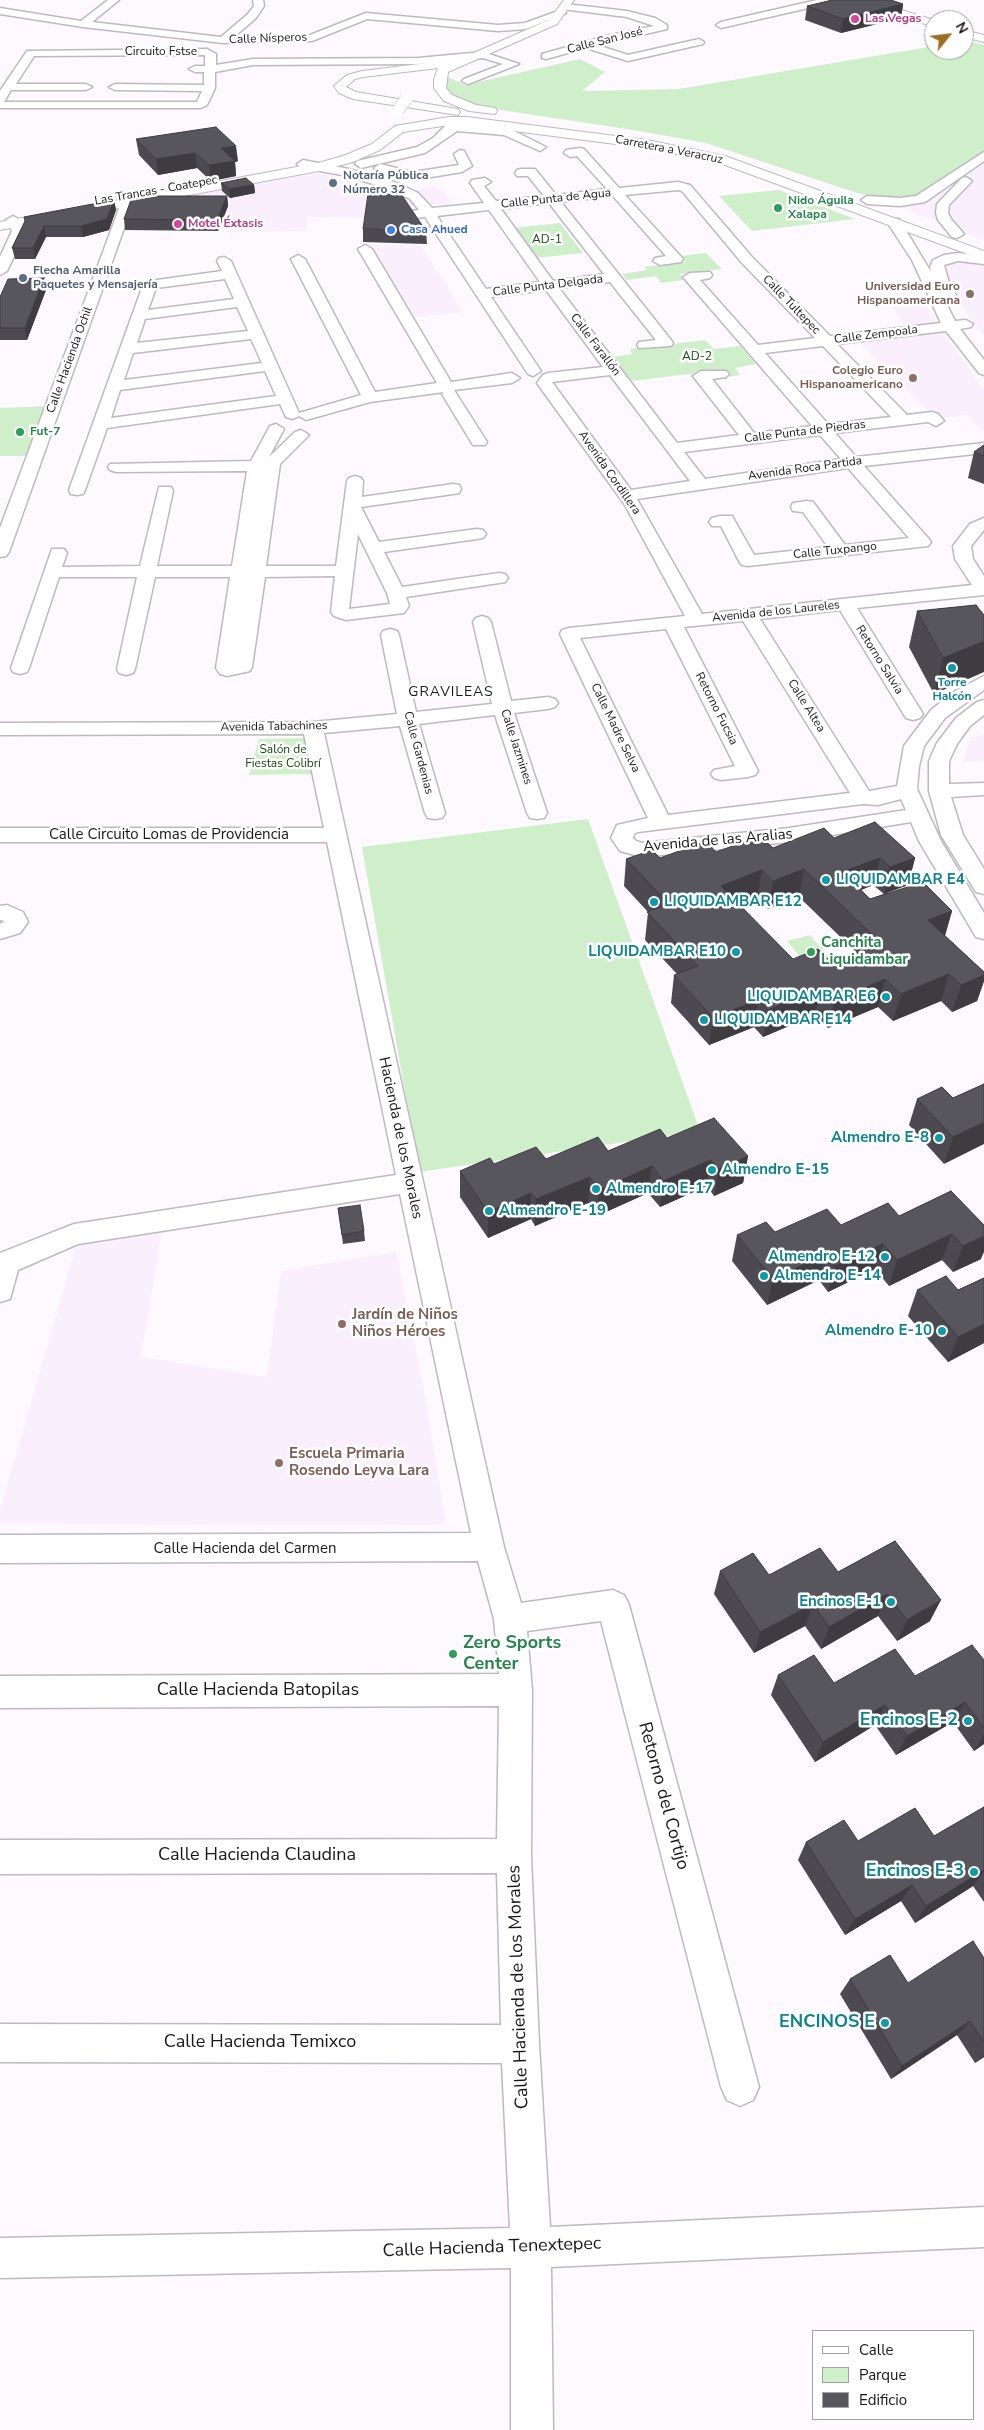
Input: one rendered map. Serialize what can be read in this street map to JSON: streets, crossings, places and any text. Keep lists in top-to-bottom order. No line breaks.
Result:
{"streets":{"main road":["Carretera a Veracruz","Las Trancas - Coatepec"],"street":["Calle Nísperos","Calle San José","Circuito Fstse","Calle Punta de Agua","Calle Punta Delgada","Calle Tultepec","Calle Zempoala","Calle Farallón","Calle Hacienda Ochil","Calle Punta de Piedras","Avenida Roca Partida","Avenida Cordillera","Calle Tuxpango","Avenida de los Laureles","Retorno Salvia","Calle Altea","Retorno Fucsia","Avenida Tabachines","Calle Madre Selva","Calle Jazmines","Calle Gardenias","Calle Circuito Lomas de Providencia","Avenida de las Aralias","Hacienda de los Morales","Calle Hacienda del Carmen","Calle Hacienda Batopilas","Retorno del Cortijo","Calle Hacienda Claudina","Calle Hacienda de los Morales","Calle Hacienda Temixco","Calle Hacienda Tenextepec"]},"crossings":[["Calle Nísperos","Calle San José"],["Carretera a Veracruz","Las Trancas - Coatepec"],["Las Trancas - Coatepec","Calle Hacienda Ochil"],["Calle Punta de Agua","Calle Tultepec"],["Calle Punta de Agua","Calle Farallón"],["Calle Punta Delgada","Calle Farallón"],["Calle Tultepec","Calle Zempoala"],["Calle Tultepec","Calle Punta de Piedras"],["Calle Farallón","Calle Punta de Piedras"],["Calle Farallón","Avenida Roca Partida"],["Avenida Roca Partida","Avenida Cordillera"],["Avenida Roca Partida","Calle Tuxpango"],["Avenida Cordillera","Avenida de los Laureles"],["Avenida de los Laureles","Retorno Salvia"],["Avenida de los Laureles","Calle Altea"],["Avenida de los Laureles","Retorno Fucsia"],["Avenida de los Laureles","Calle Madre Selva"],["Calle Altea","Avenida de las Aralias"],["Avenida Tabachines","Calle Jazmines"],["Avenida Tabachines","Calle Gardenias"],["Avenida Tabachines","Hacienda de los Morales"],["Calle Madre Selva","Avenida de las Aralias"],["Calle Circuito Lomas de Providencia","Hacienda de los Morales"],["Hacienda de los Morales","Calle Hacienda del Carmen"],["Hacienda de los Morales","Calle Hacienda de los Morales"],["Calle Hacienda del Carmen","Calle Hacienda de los Morales"],["Calle Hacienda Batopilas","Calle Hacienda de los Morales"],["Retorno del Cortijo","Calle Hacienda de los Morales"],["Calle Hacienda Claudina","Calle Hacienda de los Morales"],["Calle Hacienda de los Morales","Calle Hacienda Temixco"],["Calle Hacienda de los Morales","Calle Hacienda Tenextepec"]],"districts":["GRAVILEAS"],"parks":["AD-1","AD-2","Salón de Fiestas Colibrí"],"places":["Las Vegas","Notaría Pública Número 32","Nido Águila Xalapa","Motel Éxtasis","Casa Ahued","Flecha Amarilla Paquetes y Mensajería","Universidad Euro Hispanoamericana","Colegio Euro Hispanoamericano","Fut-7","Torre Halcón","LIQUIDAMBAR E4","LIQUIDAMBAR E12","LIQUIDAMBAR E10","Canchita Liquidambar","LIQUIDAMBAR E6","LIQUIDAMBAR E14","Almendro E-8","Almendro E-15","Almendro E-17","Almendro E-19","Almendro E-12","Almendro E-14","Jardín de Niños Niños Héroes","Almendro E-10","Escuela Primaria Rosendo Leyva Lara","Encinos E-1","Zero Sports Center","Encinos E-2","Encinos E-3","ENCINOS E"],"legend":["Calle","Parque","Edificio"],"north":"top right"}
